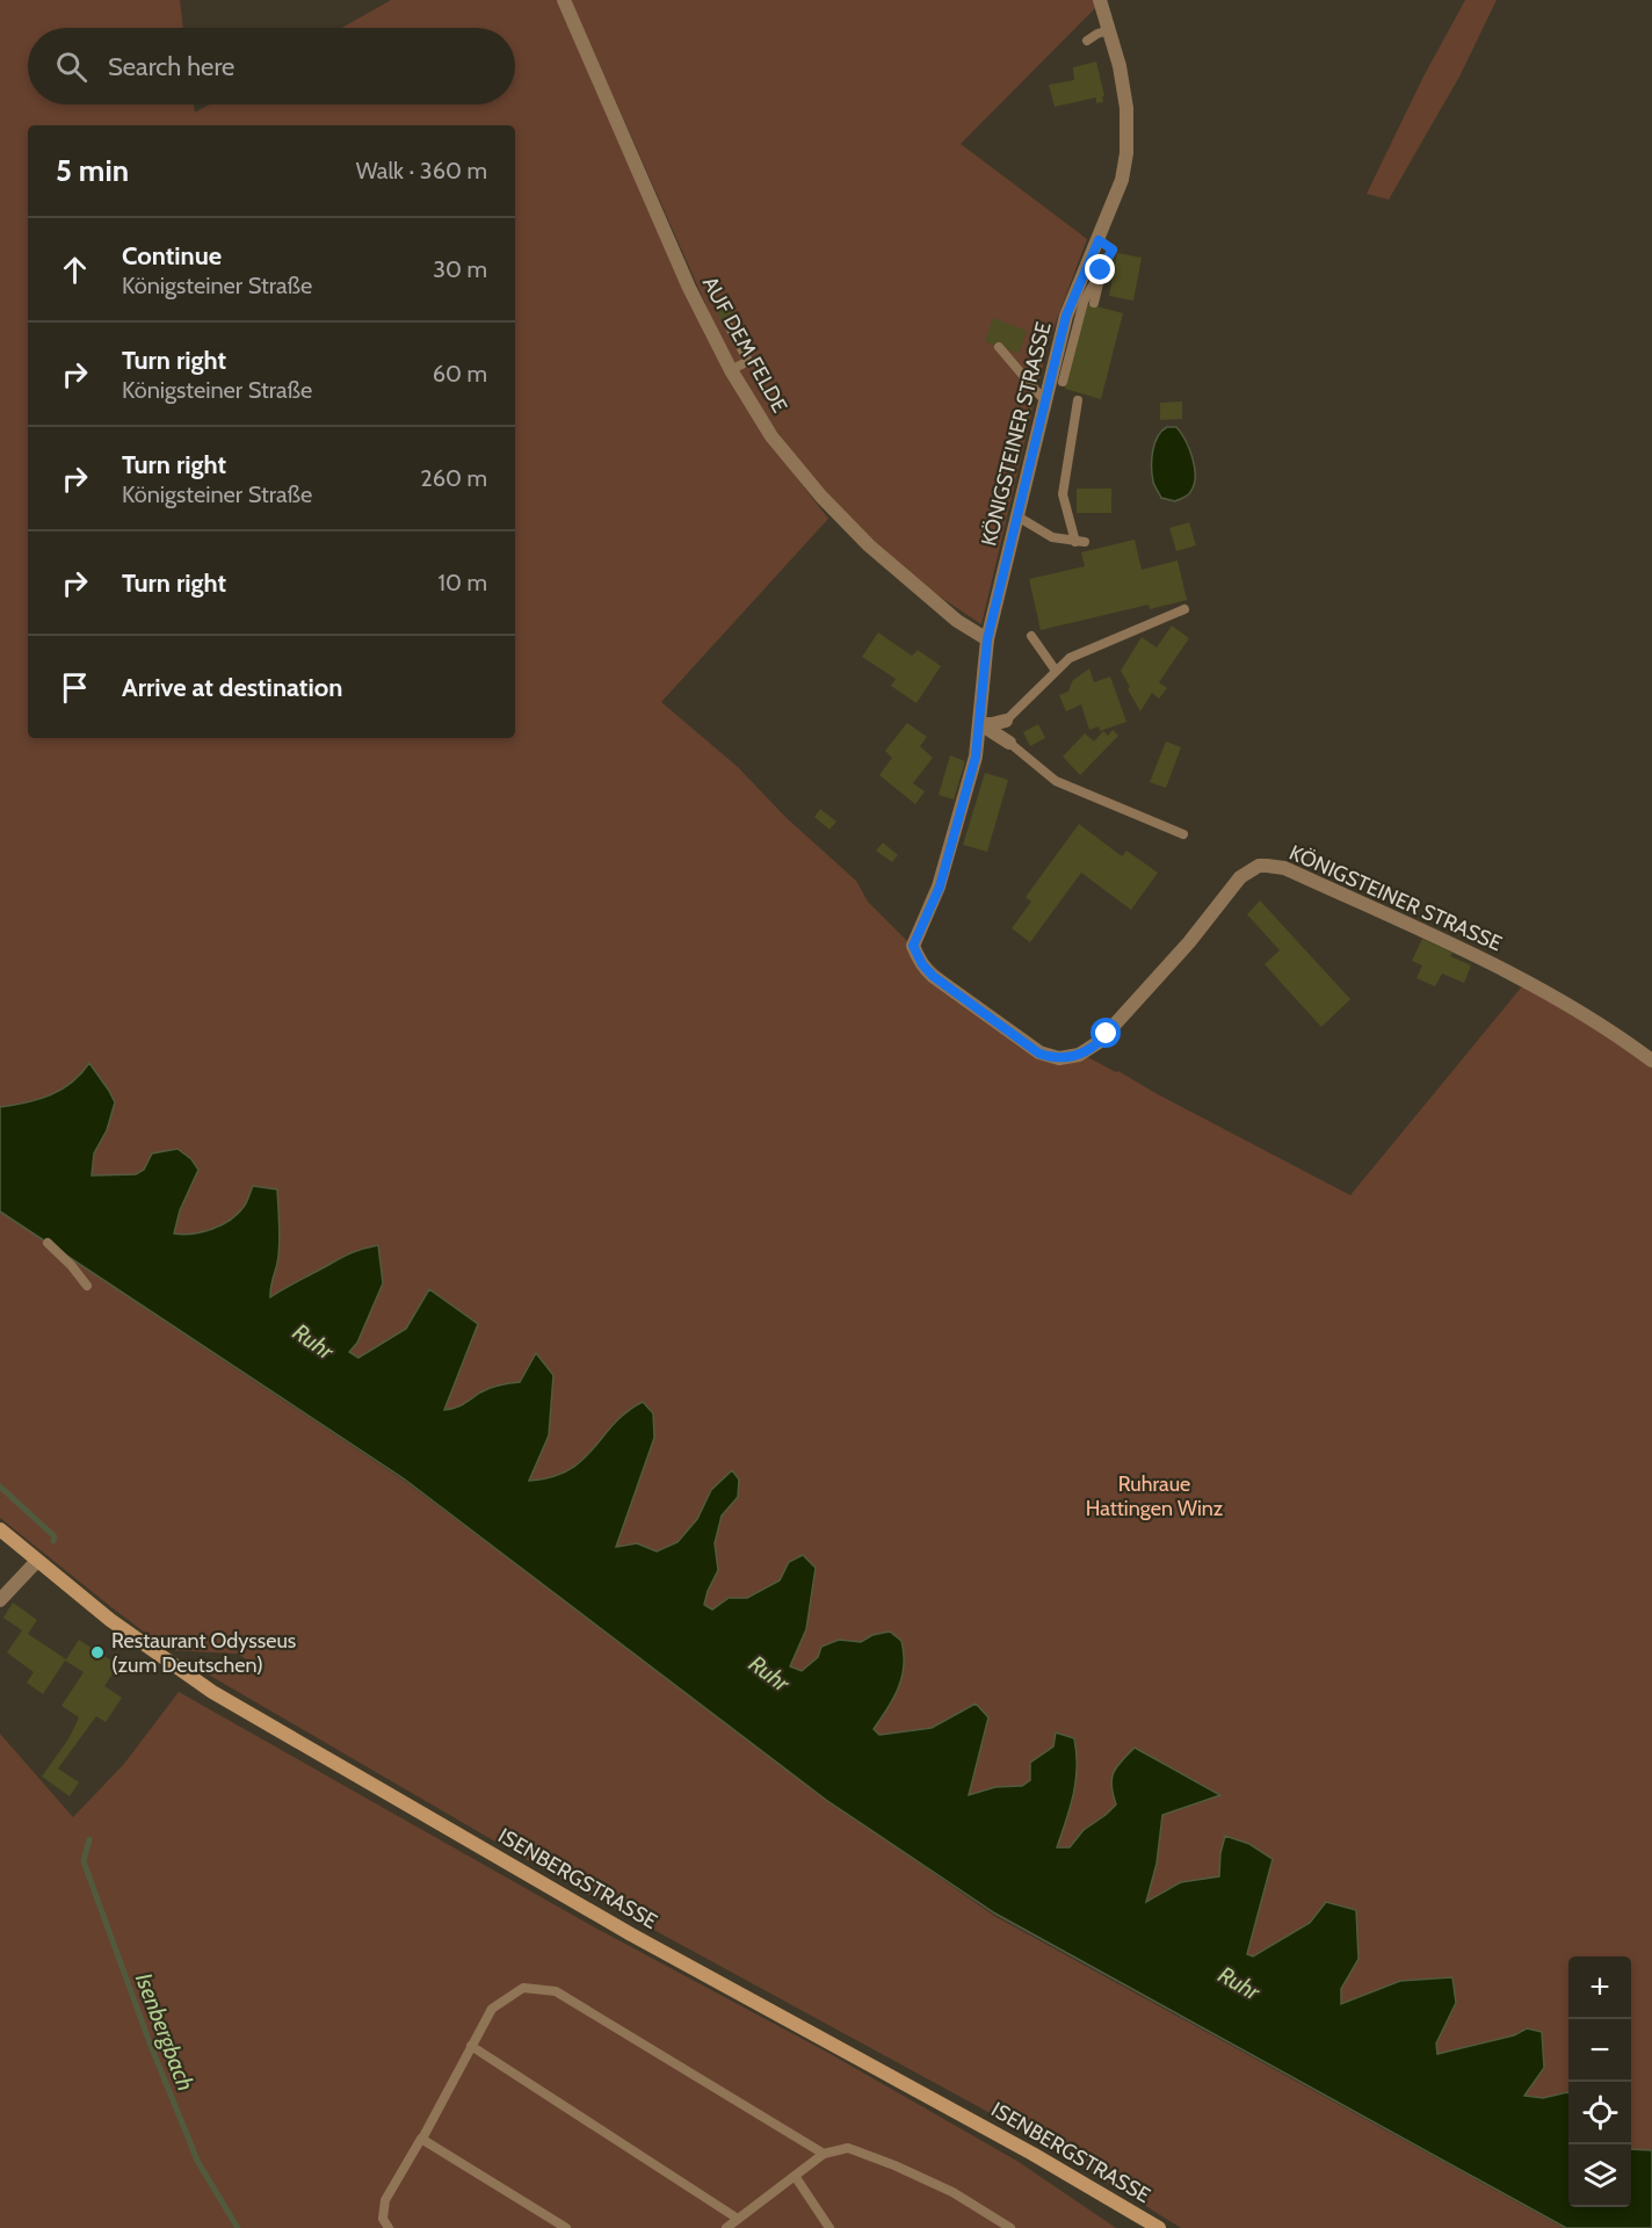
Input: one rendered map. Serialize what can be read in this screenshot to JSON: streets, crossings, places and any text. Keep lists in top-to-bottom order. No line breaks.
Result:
{"streets":{"main road":["ISENBERGSTRASSE"],"street":["AUF DEM FELDE","KÖNIGSTEINER STRASSE"]},"crossings":[["AUF DEM FELDE","KÖNIGSTEINER STRASSE"]],"water":["Ruhr","Isenbergbach"],"parks":["Ruhraue Hattingen Winz"],"places":["Restaurant Odysseus (zum Deutschen)"],"page":{"search":"Search here","heading":["5 min","Walk · 360 m"],"list":[["Continue","Königsteiner Straße","30 m"],["Turn right","Königsteiner Straße","60 m"],["Turn right","Königsteiner Straße","260 m"],["Turn right","10 m"],"Arrive at destination"],"map_buttons":["+","−"]}}
